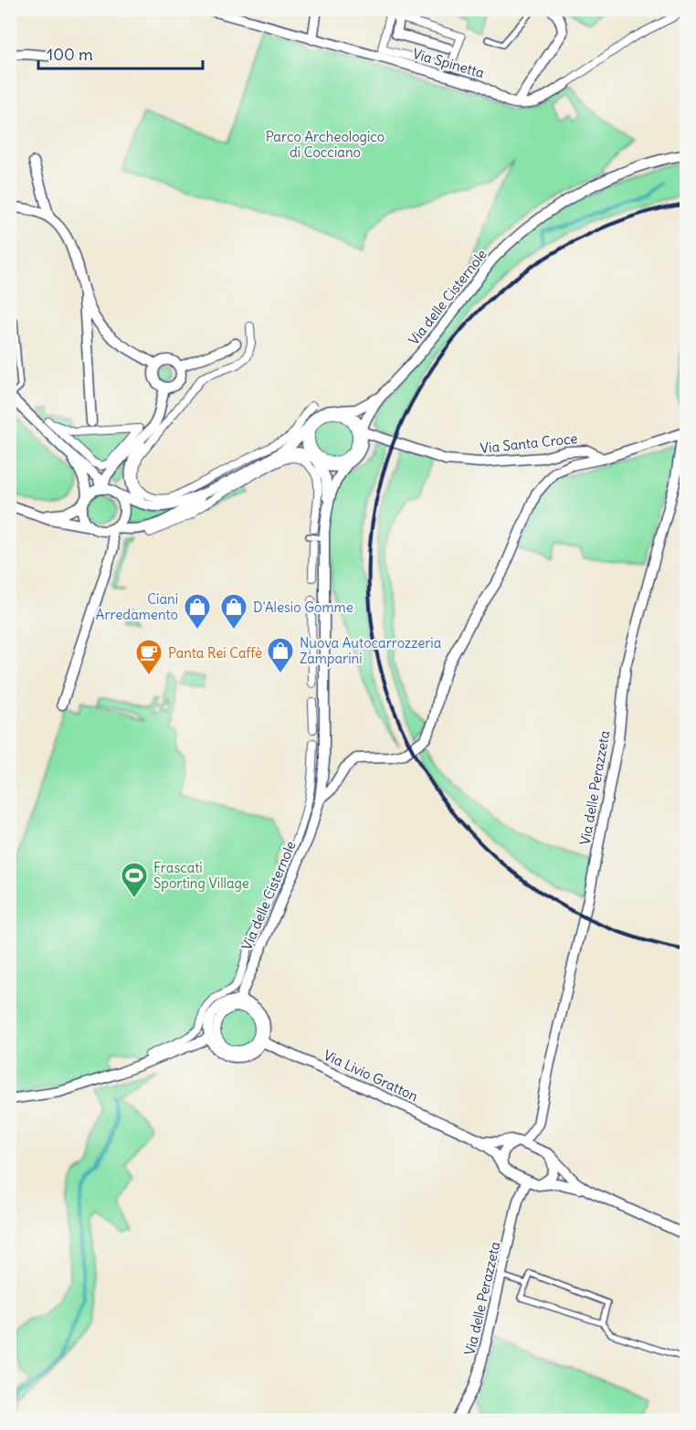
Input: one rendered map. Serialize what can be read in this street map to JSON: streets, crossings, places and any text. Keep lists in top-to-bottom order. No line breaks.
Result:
{"streets":{"street":["Via Spinetta","Via delle Cisternole","Via Santa Croce","Via delle Perazzeta","Via Livio Gratton"]},"crossings":[["Via delle Cisternole","Via Santa Croce"],["Via delle Cisternole","Via delle Perazzeta"],["Via delle Perazzeta","Via Livio Gratton"]],"parks":["Parco Archeologico di Cocciano"],"places":{"shop":["Ciani Arredamento","D'Alesio Gomme","Nuova Autocarrozzeria Zamparini"],"cafe":["Panta Rei Caffè"],"sports":["Frascati Sporting Village"]},"scale_bar":"100 m"}
